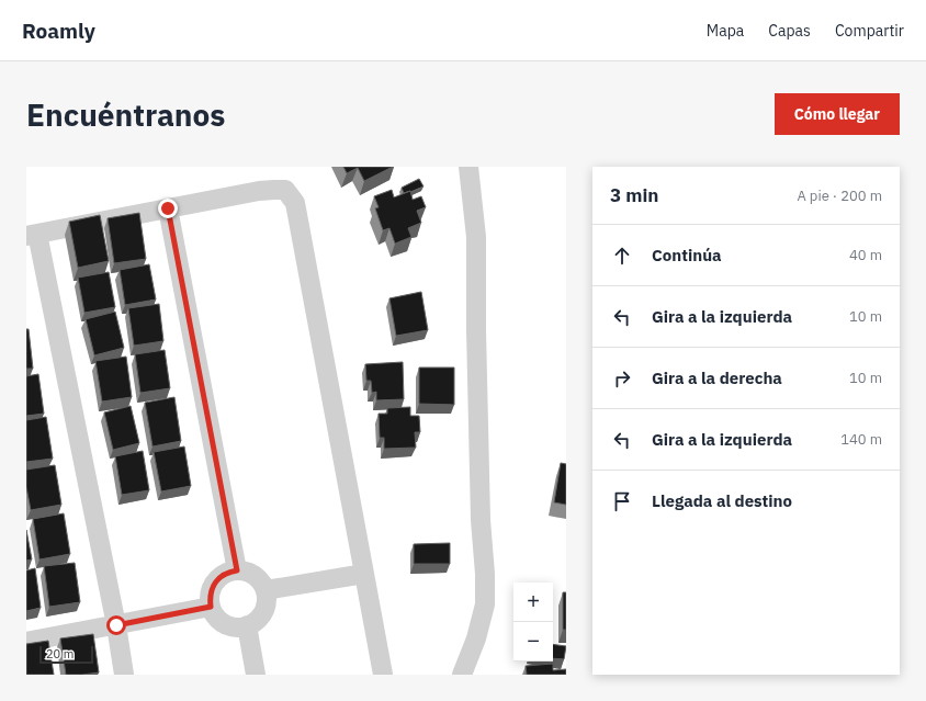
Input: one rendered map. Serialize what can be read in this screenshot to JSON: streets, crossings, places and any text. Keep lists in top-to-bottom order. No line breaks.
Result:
{"scale_bar":"20 m","page":{"header":"Roamly","nav":["Mapa","Capas","Compartir"],"buttons":"Cómo llegar","title":"Encuéntranos","heading":["3 min","A pie · 200 m"],"list":[["Continúa","40 m"],["Gira a la izquierda","10 m"],["Gira a la derecha","10 m"],["Gira a la izquierda","140 m"],"Llegada al destino"],"map_buttons":["+","−"],"scale":"20 m"}}
